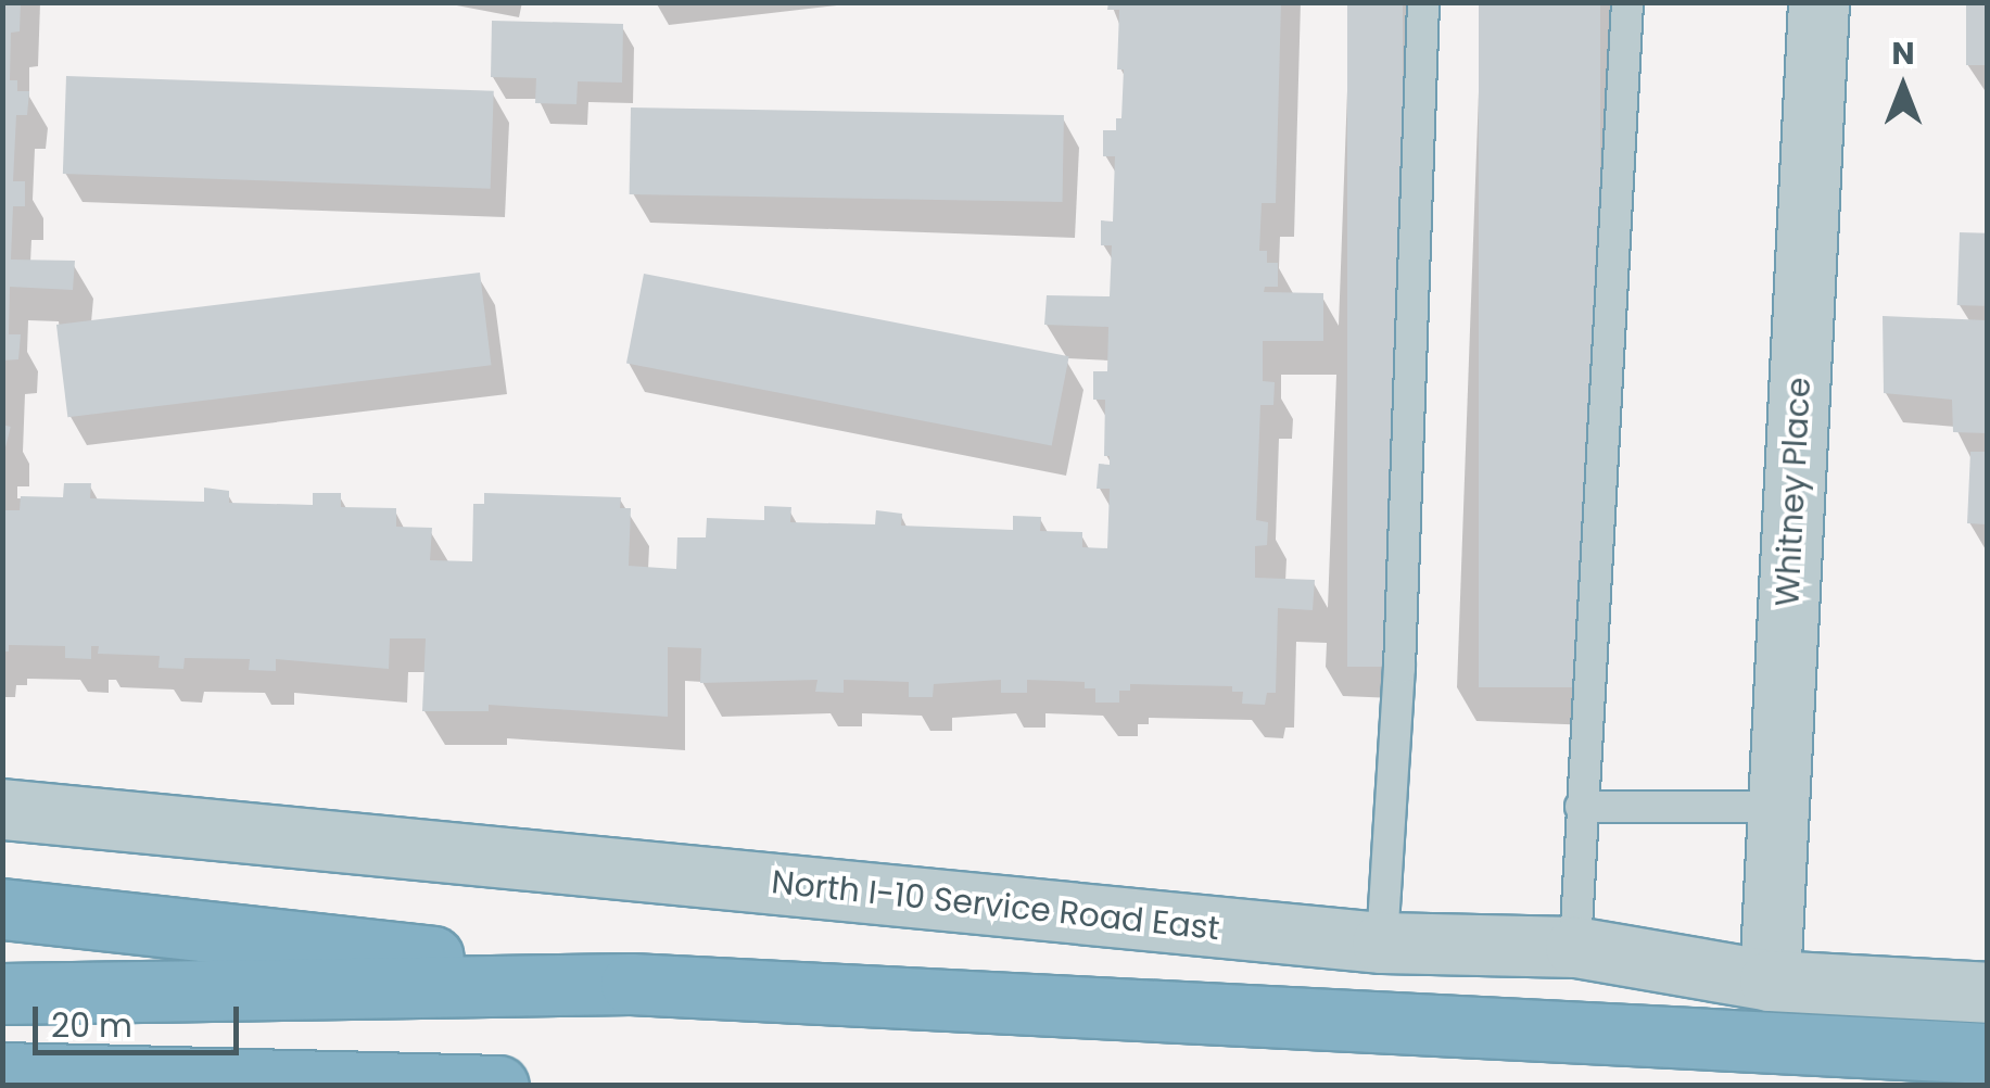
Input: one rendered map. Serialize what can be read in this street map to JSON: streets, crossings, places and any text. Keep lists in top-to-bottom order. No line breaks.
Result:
{"streets":{"street":["Whitney Place","North I-10 Service Road East"]},"crossings":[["Whitney Place","North I-10 Service Road East"]],"scale_bar":"20 m","north":"top"}
